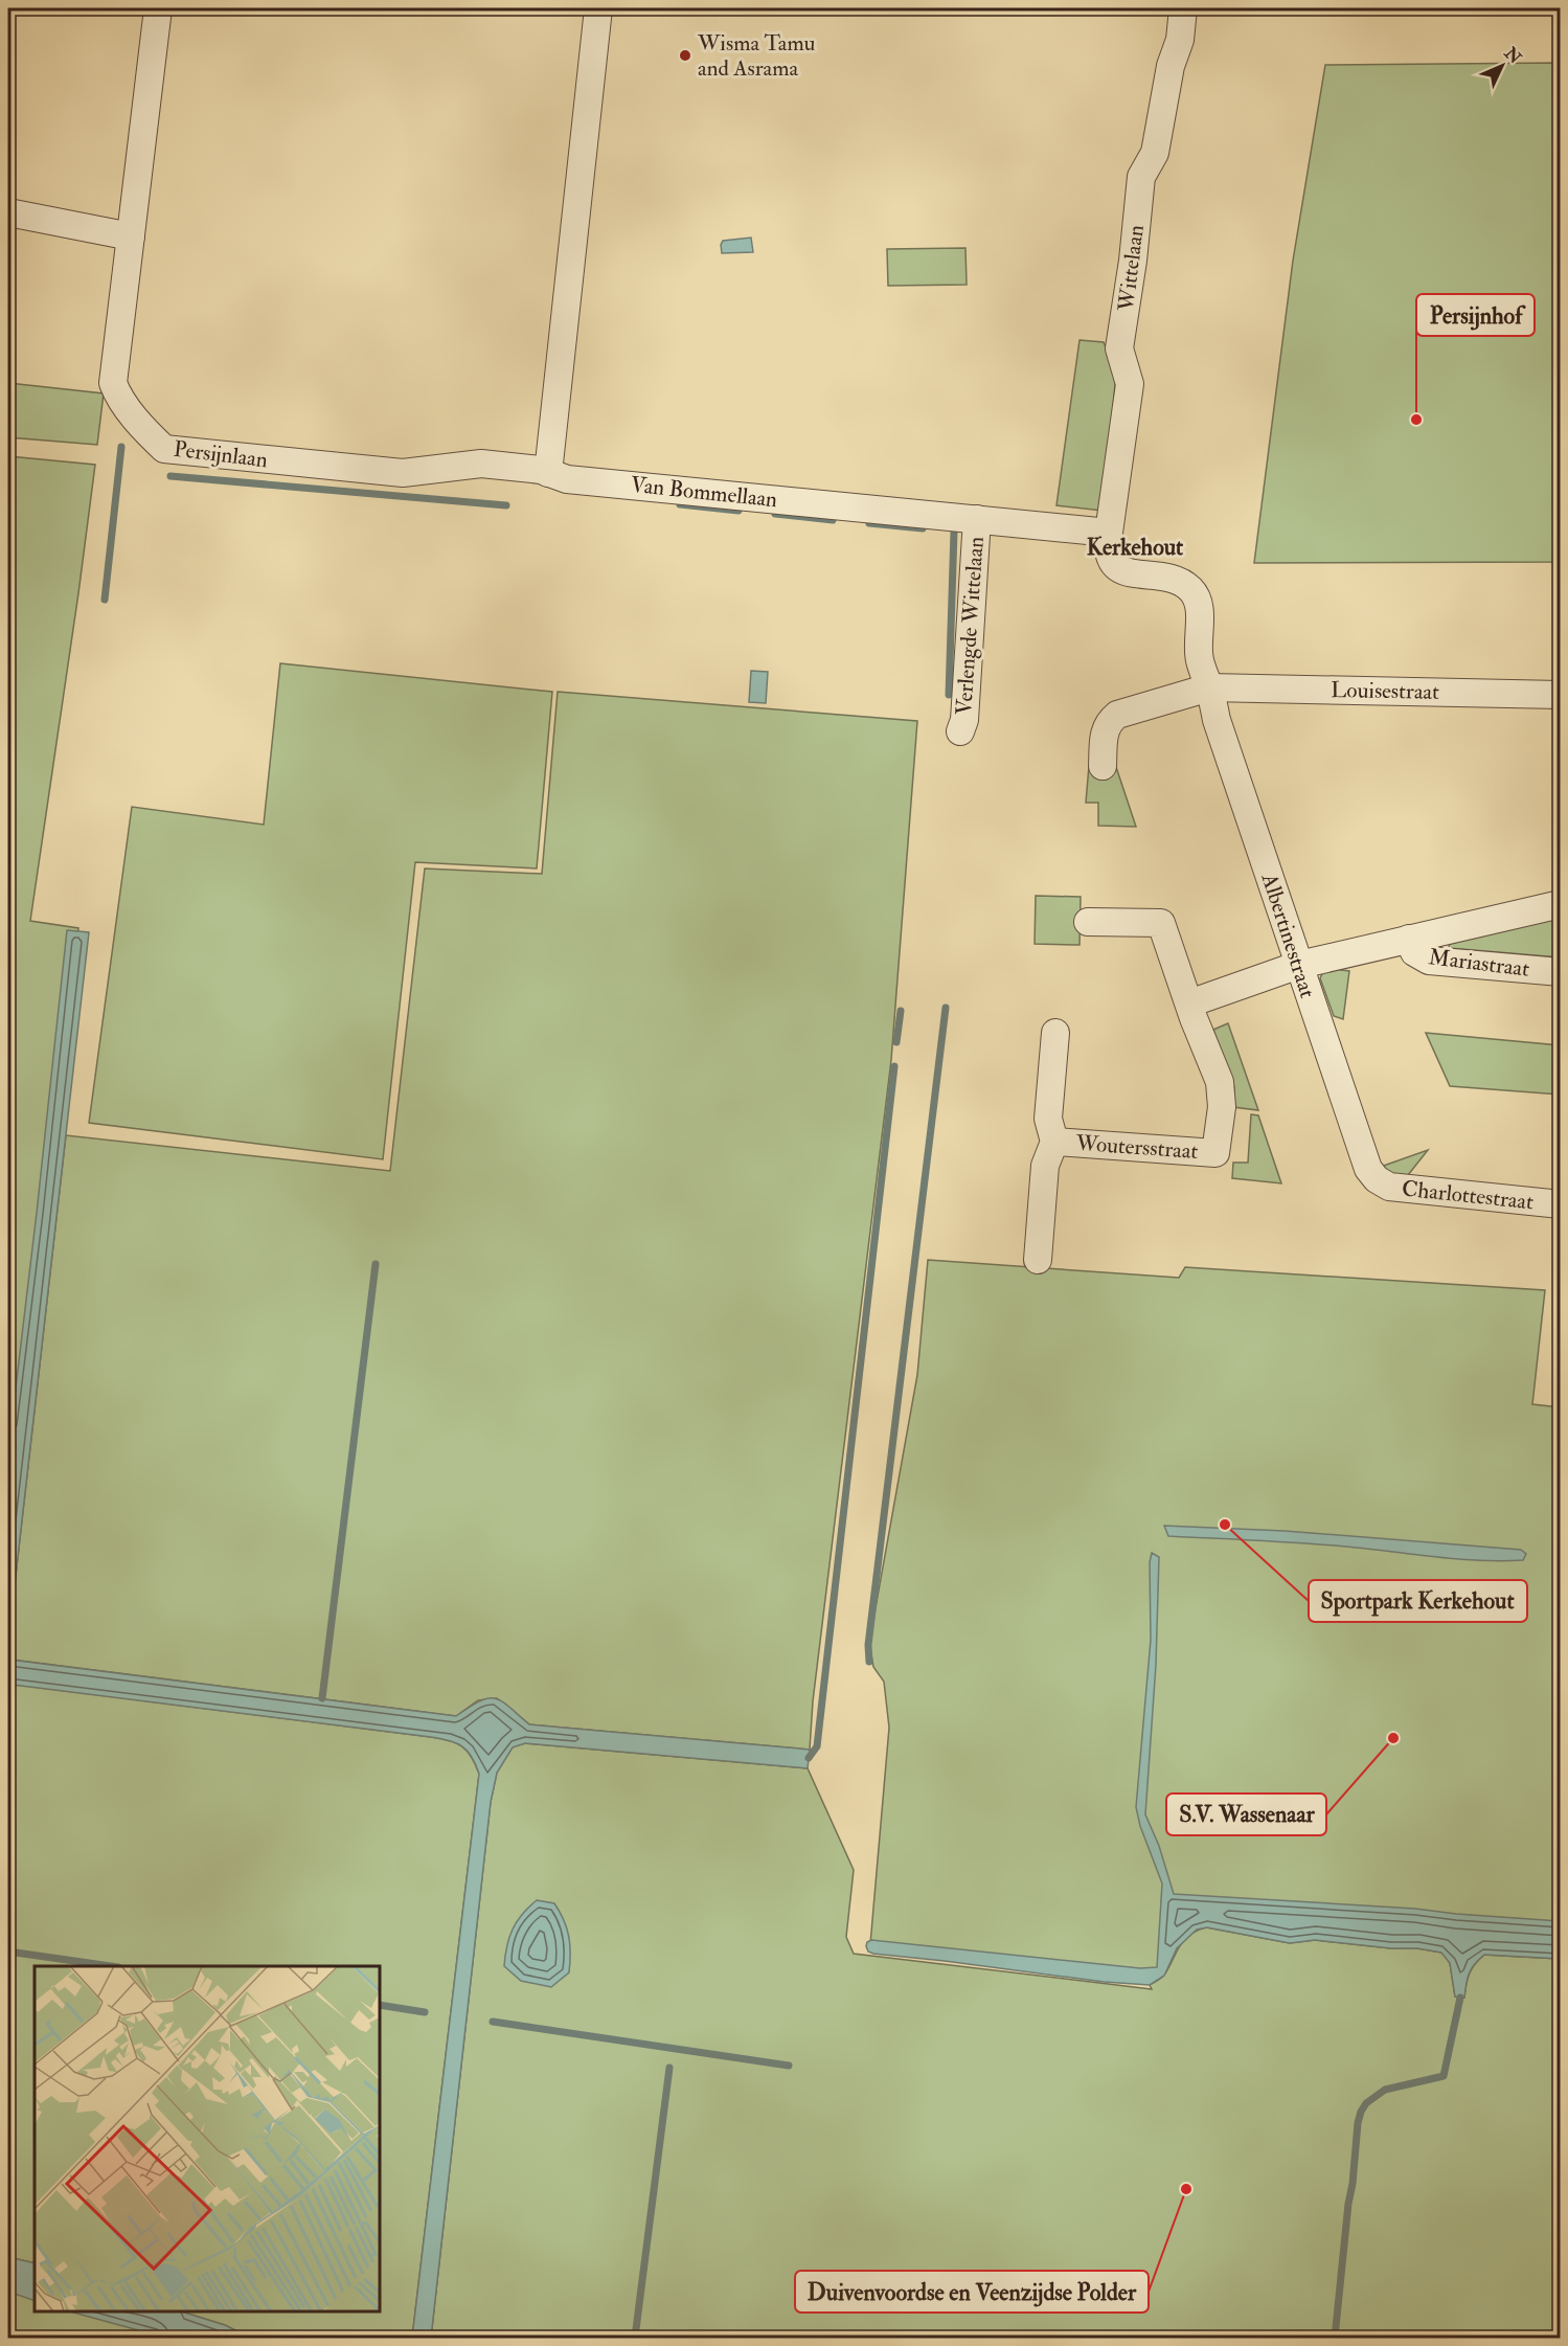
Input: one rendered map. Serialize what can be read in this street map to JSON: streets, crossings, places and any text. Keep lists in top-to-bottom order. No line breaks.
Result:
{"streets":{"street":["Wittelaan","Persijnlaan","Van Bommellaan","Verlengde Wittelaan","Louisestraat","Albertinestraat","Mariastraat","Woutersstraat","Charlottestraat"]},"crossings":[["Wittelaan","Van Bommellaan"],["Persijnlaan","Van Bommellaan"],["Van Bommellaan","Verlengde Wittelaan"],["Louisestraat","Albertinestraat"],["Albertinestraat","Mariastraat"],["Albertinestraat","Charlottestraat"]],"districts":["Kerkehout"],"places":["Wisma Tamu and Asrama","Persijnhof","Sportpark Kerkehout","S.V. Wassenaar","Duivenvoordse en Veenzijdse Polder"],"north":"top right"}
